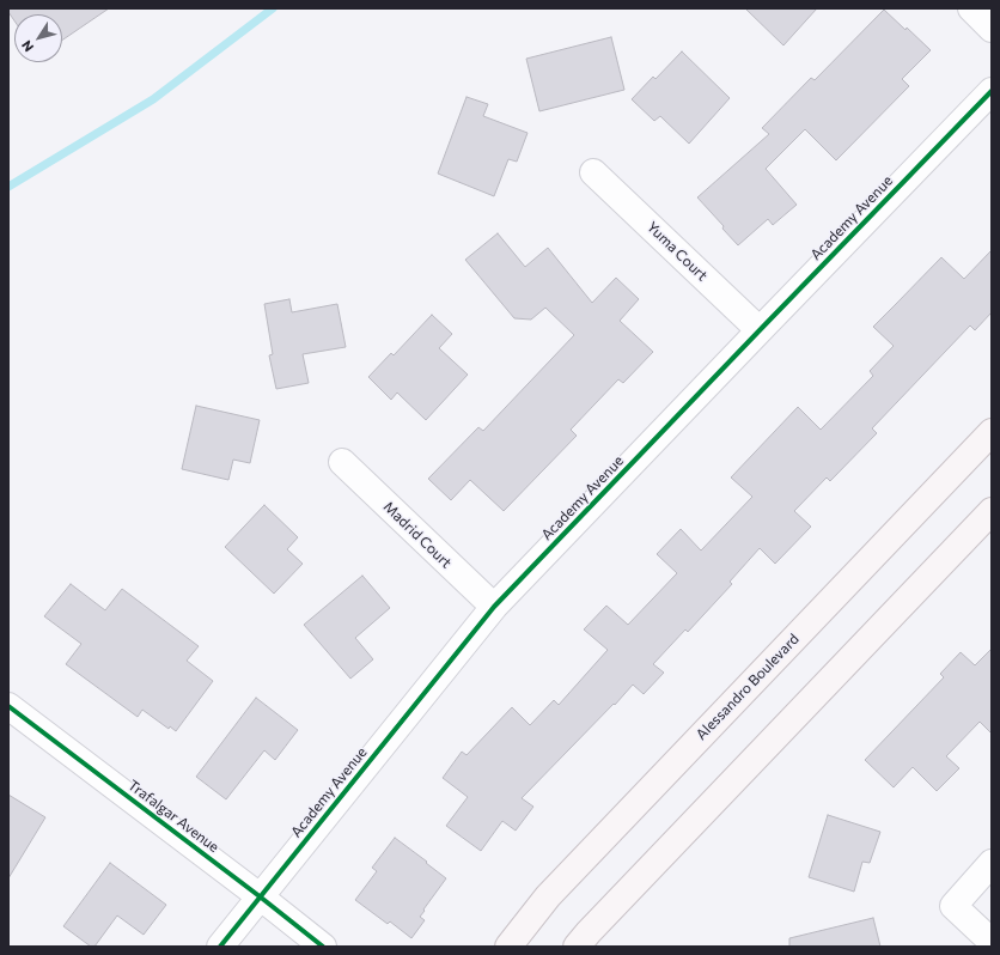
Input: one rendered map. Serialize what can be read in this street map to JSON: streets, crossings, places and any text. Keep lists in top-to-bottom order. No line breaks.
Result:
{"streets":{"main road":["Alessandro Boulevard"],"street":["Academy Avenue","Yuma Court","Madrid Court","Trafalgar Avenue"]},"crossings":[["Academy Avenue","Yuma Court"],["Academy Avenue","Madrid Court"],["Academy Avenue","Trafalgar Avenue"]],"north":"bottom left"}
